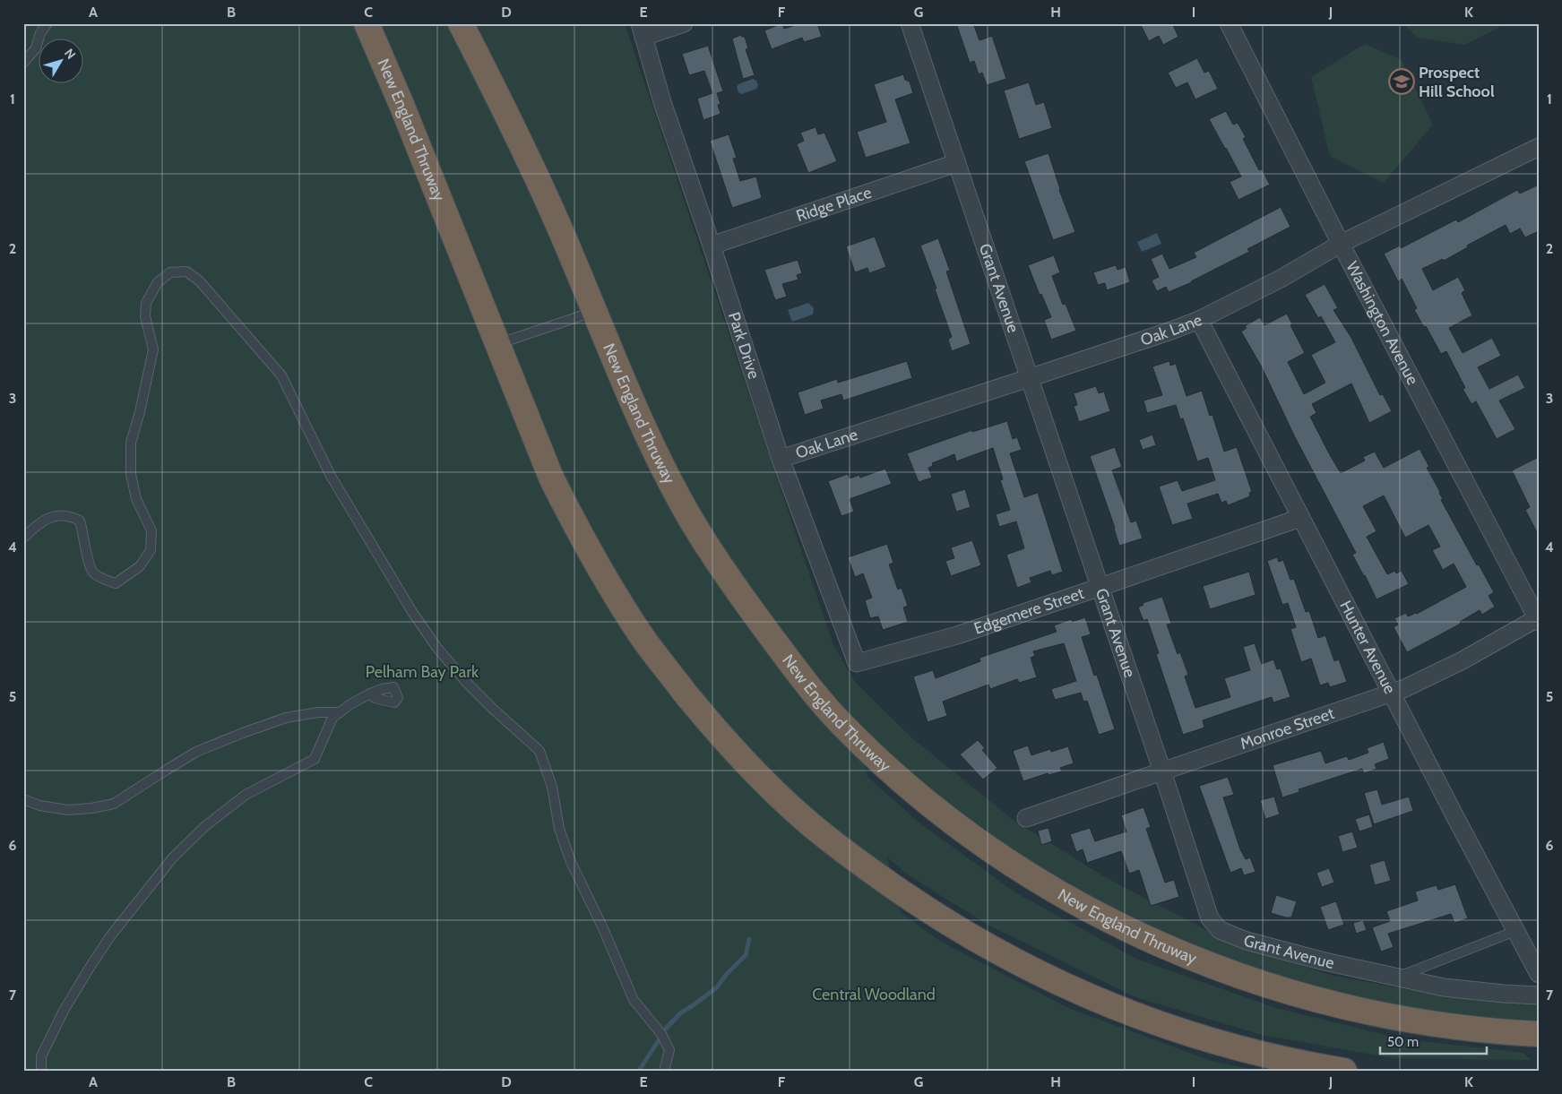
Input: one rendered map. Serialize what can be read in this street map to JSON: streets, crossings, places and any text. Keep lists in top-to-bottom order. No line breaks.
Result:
{"streets":{"highway":["New England Thruway"],"street":["Ridge Place","Grant Avenue","Washington Avenue","Oak Lane","Park Drive","Edgemere Street","Hunter Avenue","Monroe Street"]},"crossings":[["Ridge Place","Grant Avenue"],["Ridge Place","Park Drive"],["Grant Avenue","Oak Lane"],["Grant Avenue","Edgemere Street"],["Grant Avenue","Monroe Street"],["Washington Avenue","Oak Lane"],["Washington Avenue","Monroe Street"],["Oak Lane","Park Drive"],["Oak Lane","Hunter Avenue"],["Park Drive","Edgemere Street"],["Edgemere Street","Hunter Avenue"],["Hunter Avenue","Monroe Street"]],"parks":["Pelham Bay Park","Central Woodland"],"places":{"school or university":["Prospect Hill School"]},"scale_bar":"50 m","north":"top right","grid":{"columns":["A","B","C","D","E","F","G","H","I","J","K"],"rows":["1","2","3","4","5","6","7"]}}
